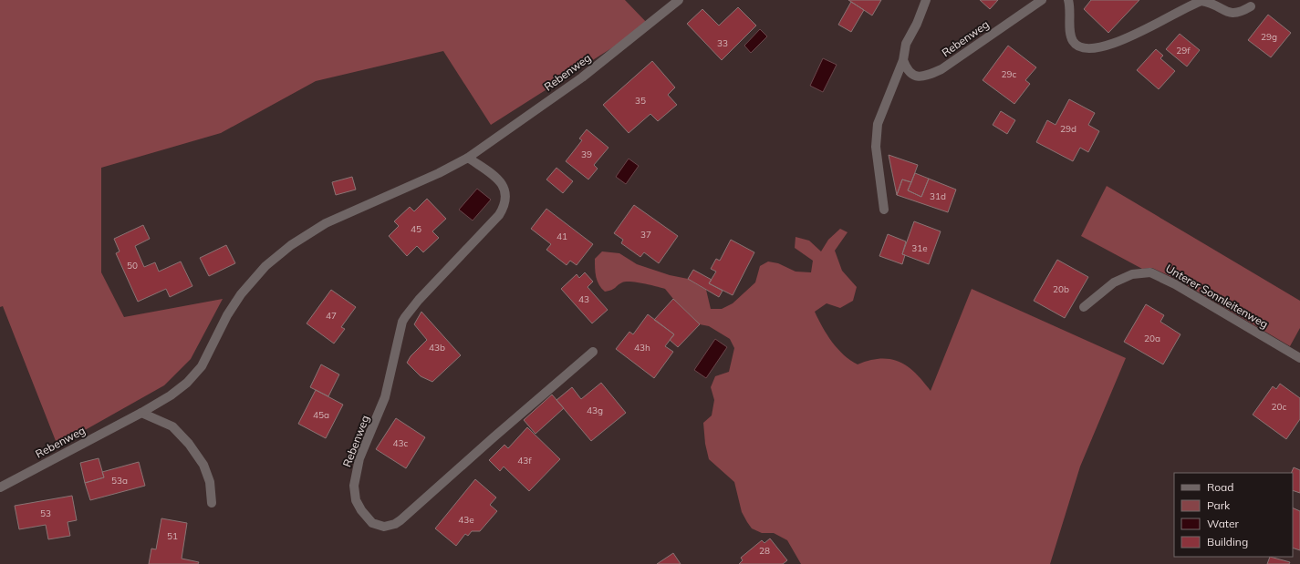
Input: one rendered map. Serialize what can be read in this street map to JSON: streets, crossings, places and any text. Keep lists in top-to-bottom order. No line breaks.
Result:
{"streets":{"street":["Rebenweg","Unterer Sonnleitenweg"]},"house_numbers":["29g","33","29f","29c","35","29d","39","31d","45","37","41","31e","50","20b","43","47","20a","43b","43h","20c","43g","45a","43c","43f","53a","53","43e","51","28"],"legend":["Road","Park","Water","Building"]}
